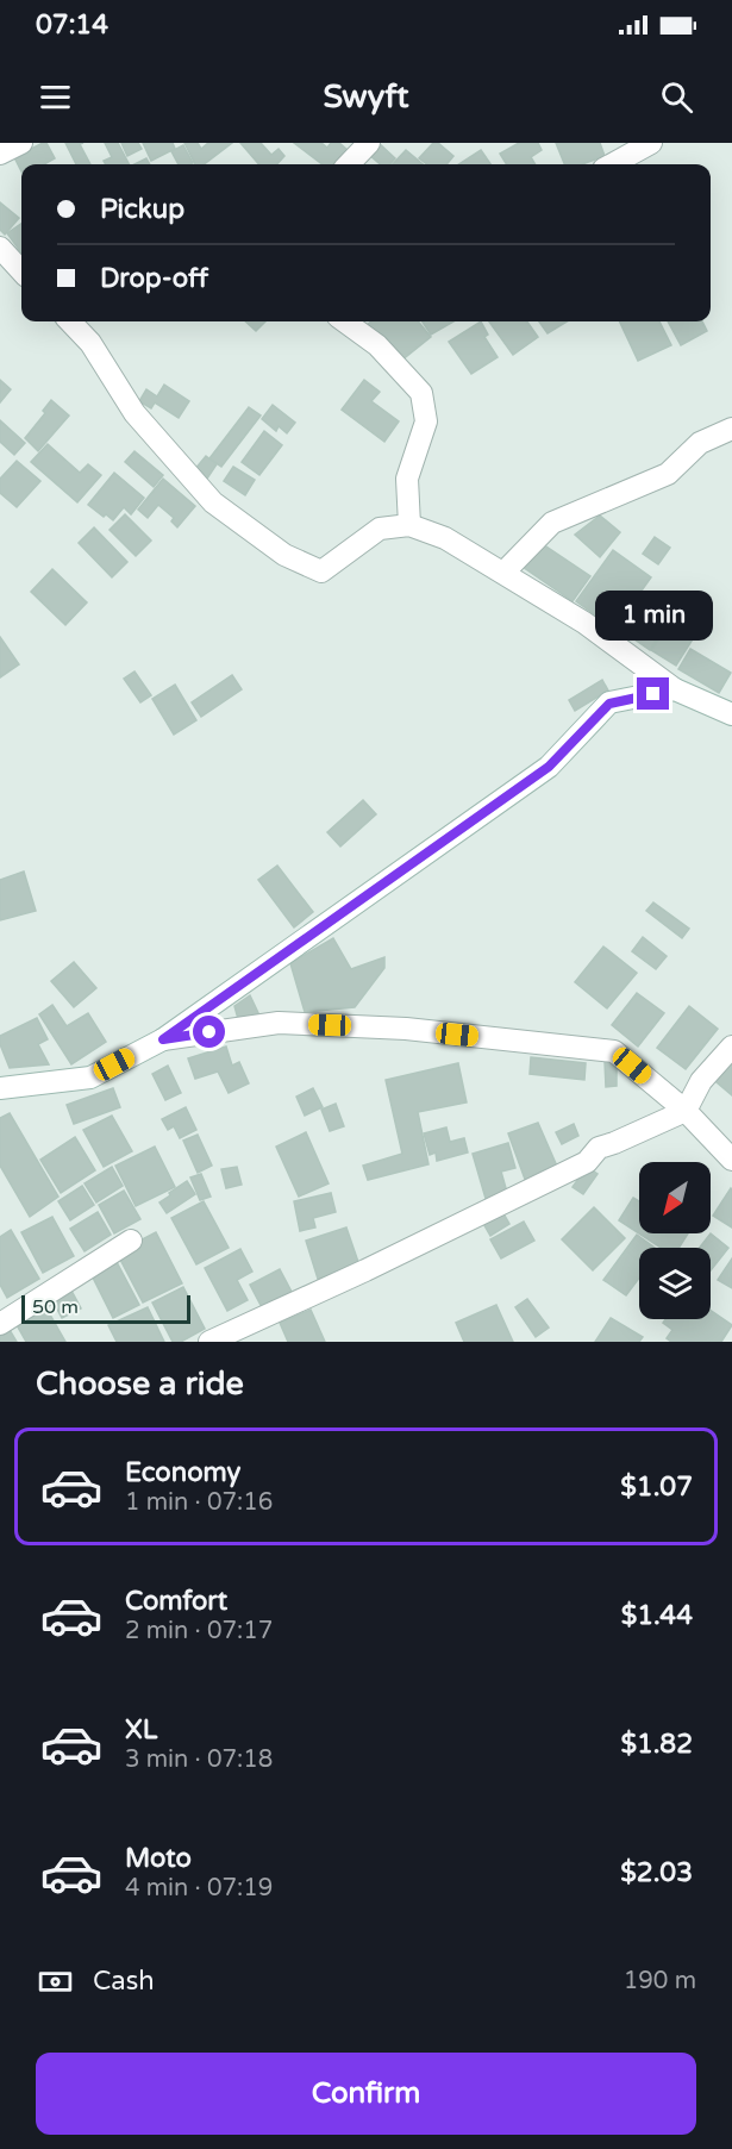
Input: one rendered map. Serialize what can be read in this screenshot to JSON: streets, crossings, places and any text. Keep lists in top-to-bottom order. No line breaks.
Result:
{"scale_bar":"50 m","north":"bottom left","page":{"status":"07:14","header":"Swyft","banner":["Pickup","Drop-off"],"bubble":"1 min","scale":"50 m","heading":"Choose a ride","list":[{"name":"Economy","note":"1 min · 07:16","value":"$1.07"},{"name":"Comfort","note":"2 min · 07:17","value":"$1.44"},{"name":"XL","note":"3 min · 07:18","value":"$1.82"},{"name":"Moto","note":"4 min · 07:19","value":"$2.03"}],"pay":["Cash","190 m"],"buttons":"Confirm"}}
